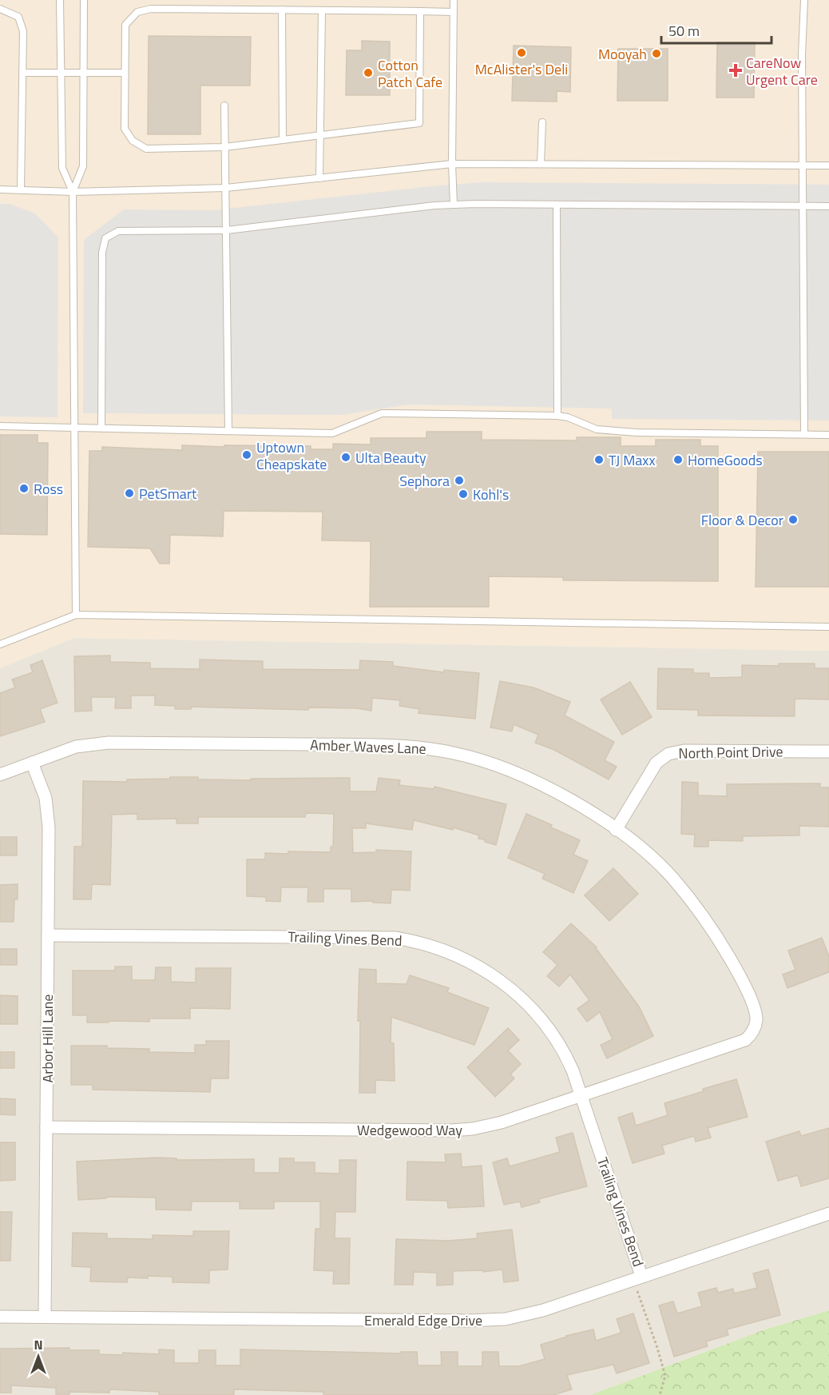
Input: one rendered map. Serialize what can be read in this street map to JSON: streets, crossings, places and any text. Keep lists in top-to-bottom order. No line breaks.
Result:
{"streets":{"street":["Amber Waves Lane","North Point Drive","Trailing Vines Bend","Arbor Hill Lane","Wedgewood Way","Emerald Edge Drive"]},"crossings":[["Amber Waves Lane","North Point Drive"],["Amber Waves Lane","Arbor Hill Lane"],["Amber Waves Lane","Wedgewood Way"],["Trailing Vines Bend","Arbor Hill Lane"],["Trailing Vines Bend","Wedgewood Way"],["Trailing Vines Bend","Emerald Edge Drive"],["Arbor Hill Lane","Wedgewood Way"],["Arbor Hill Lane","Emerald Edge Drive"]],"places":{"other":["McAlister's Deli","Mooyah","Cotton Patch Cafe","Uptown Cheapskate","Ulta Beauty","TJ Maxx","HomeGoods","Sephora","Ross","PetSmart","Kohl's","Floor & Decor"],"health":["CareNow Urgent Care"]},"scale_bar":"50 m","north":"top"}
